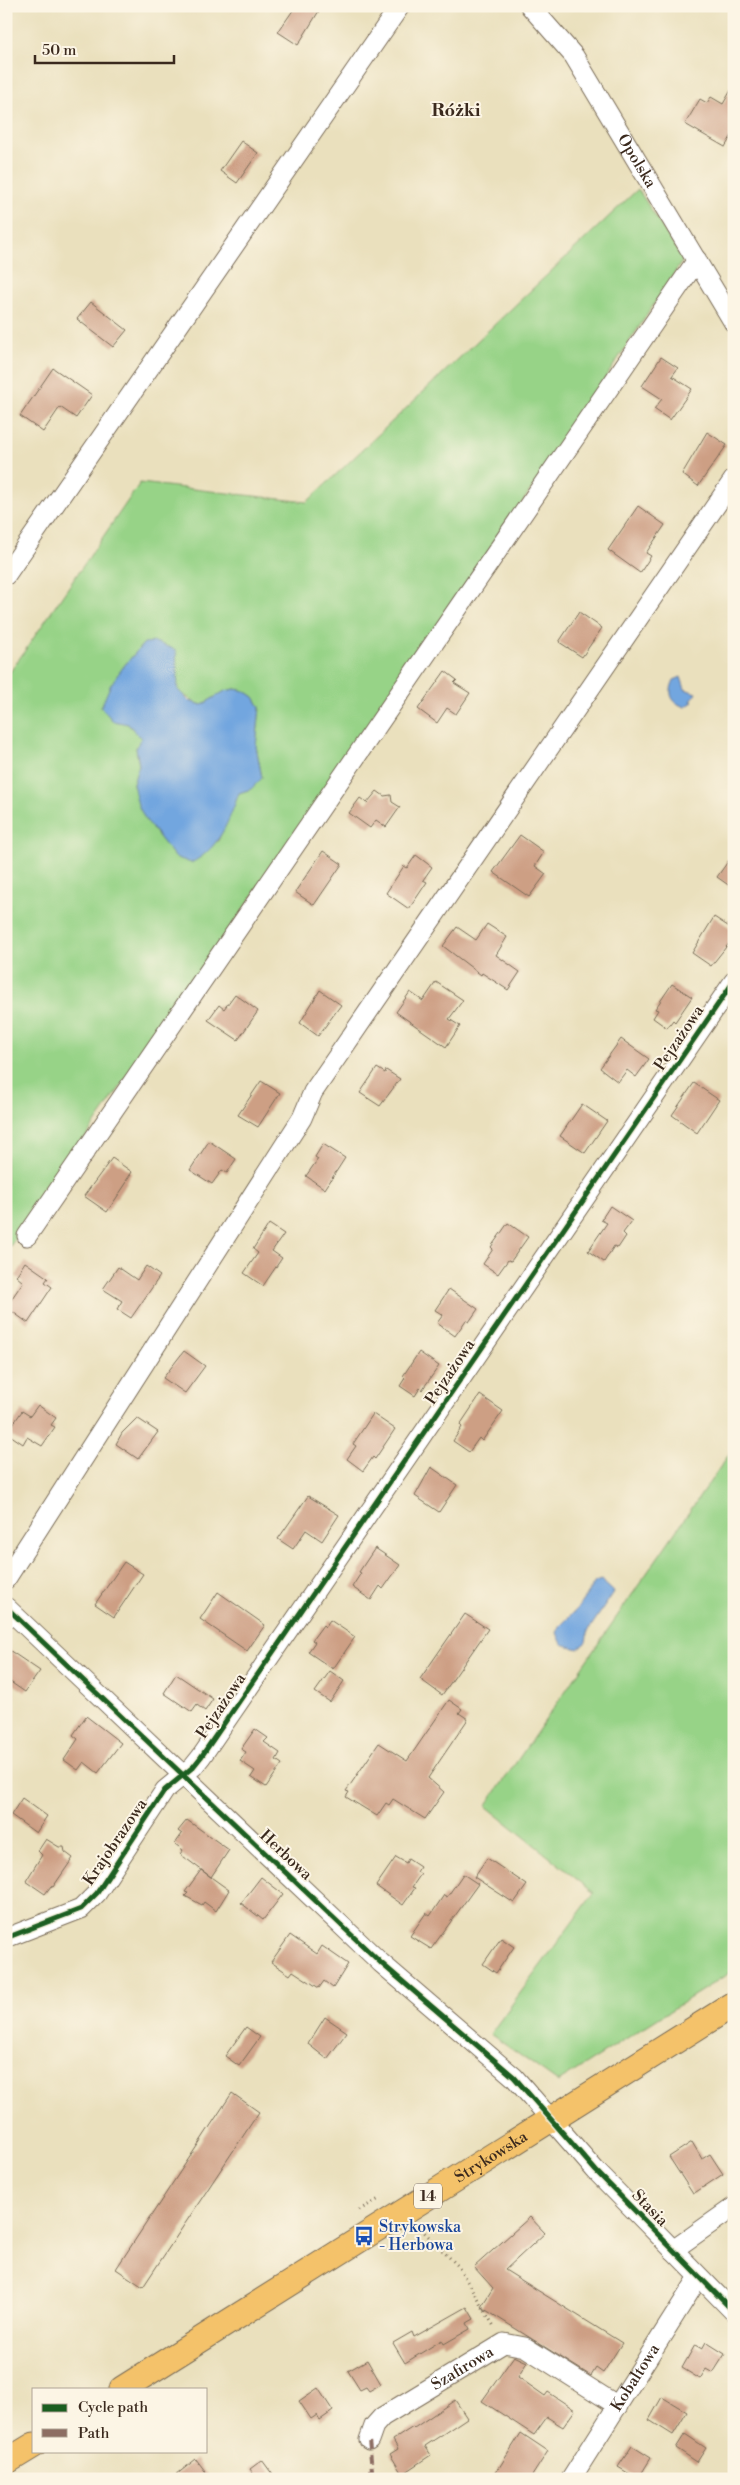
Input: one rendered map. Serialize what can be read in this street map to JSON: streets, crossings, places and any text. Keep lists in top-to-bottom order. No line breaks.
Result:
{"streets":{"main road":["Strykowska","14"],"street":["Opolska","Pejzażowa","Krajobrazowa","Herbowa","Stasia","Szafirowa","Kobaltowa"]},"crossings":[["Pejzażowa","Krajobrazowa"],["Pejzażowa","Herbowa"],["Krajobrazowa","Herbowa"],["Herbowa","Strykowska"],["Herbowa","Stasia"],["Strykowska","Stasia"],["Stasia","Kobaltowa"],["Szafirowa","Kobaltowa"]],"districts":["Różki"],"places":{"bus stop":["Strykowska - Herbowa"]},"legend":["Cycle path","Path"],"scale_bar":"50 m"}
